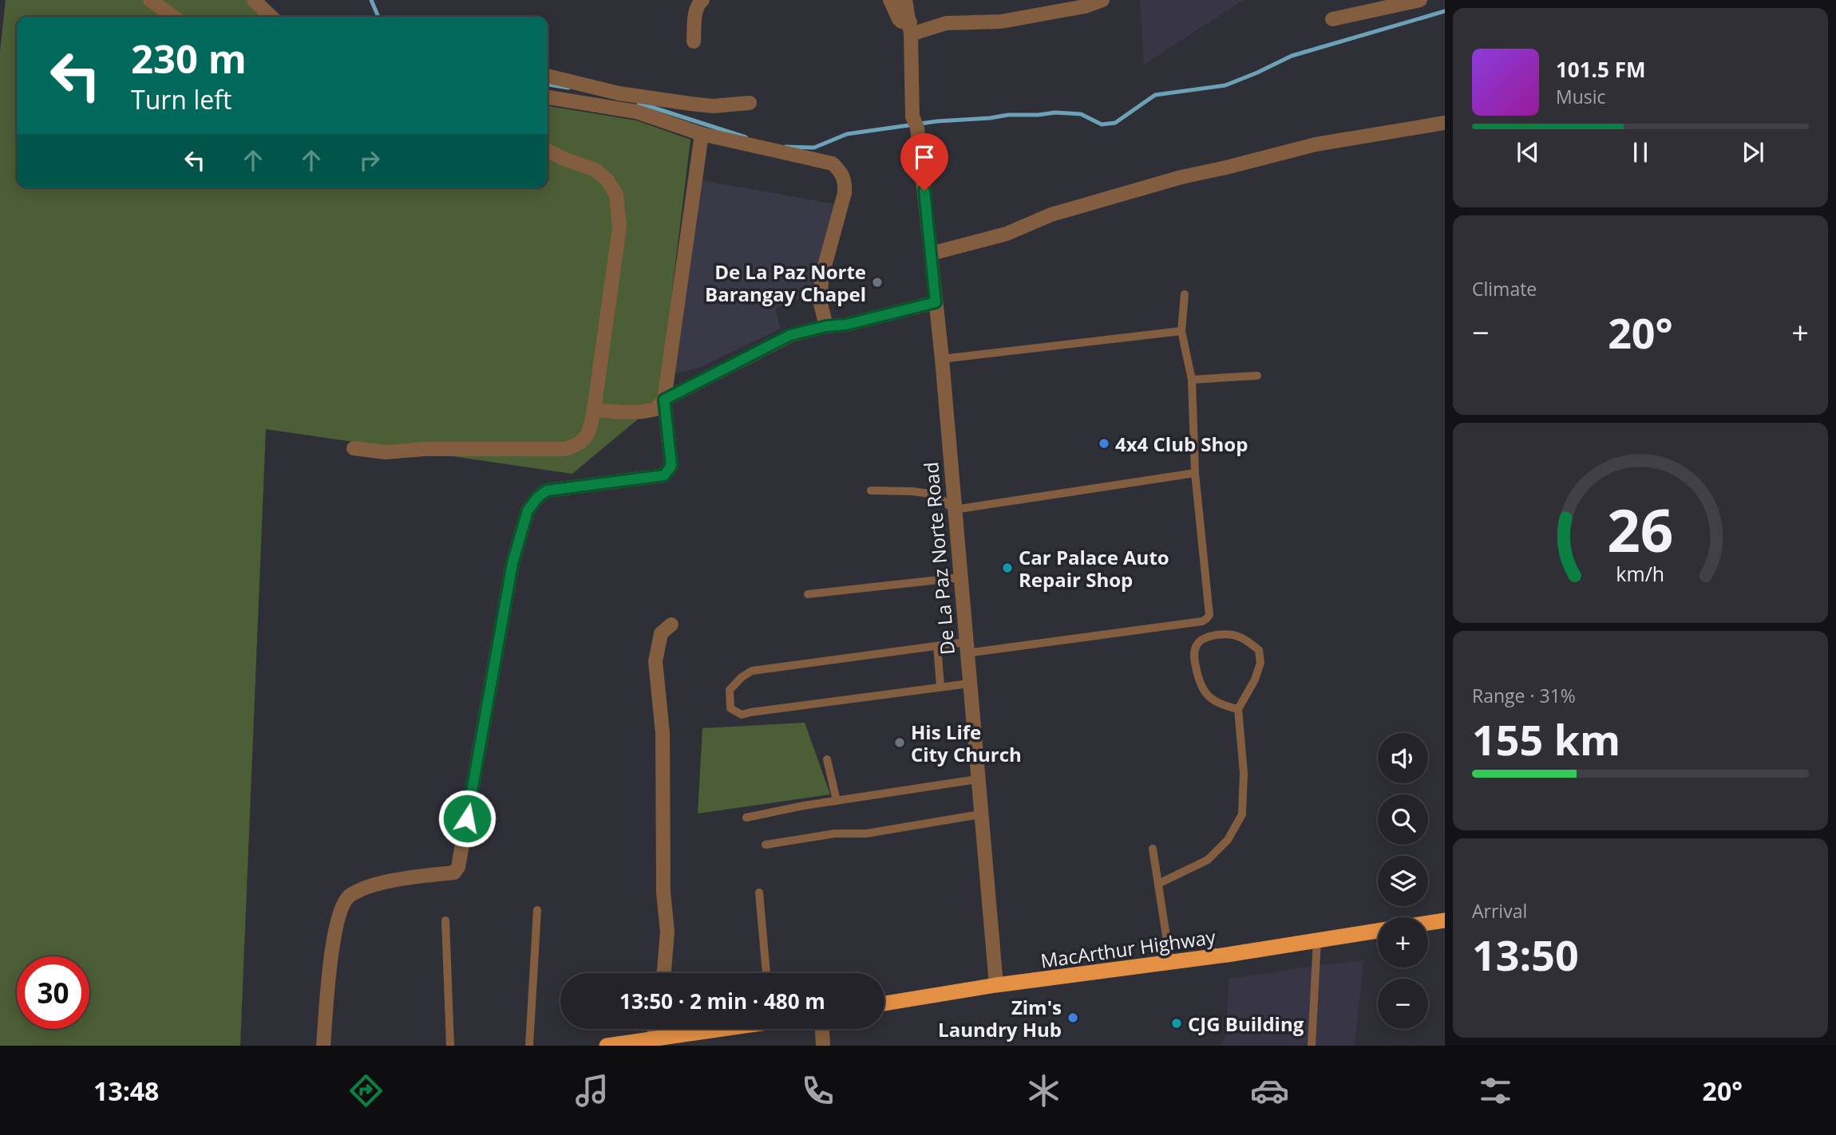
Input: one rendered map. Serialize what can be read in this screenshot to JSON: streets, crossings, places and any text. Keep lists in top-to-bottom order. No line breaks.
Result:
{"streets":{"highway":["MacArthur Highway"],"street":["De La Paz Norte Road"]},"crossings":[["De La Paz Norte Road","MacArthur Highway"]],"places":["De La Paz Norte Barangay Chapel","4x4 Club Shop","Car Palace Auto Repair Shop","His Life City Church","Zim's Laundry Hub","CJG Building"],"page":{"turn":["230 m","Turn left"],"song":["101.5 FM","Music"],"tile":["Climate",["Range · 31%","155 km"],["Arrival","13:50"]],"heat":["−","20°","+"],"map_buttons":["+","−"],"limit":"30","trip":"13:50 · 2 min · 480 m","tabs":["13:48","20°"],"gauge":["26","km/h"]}}
